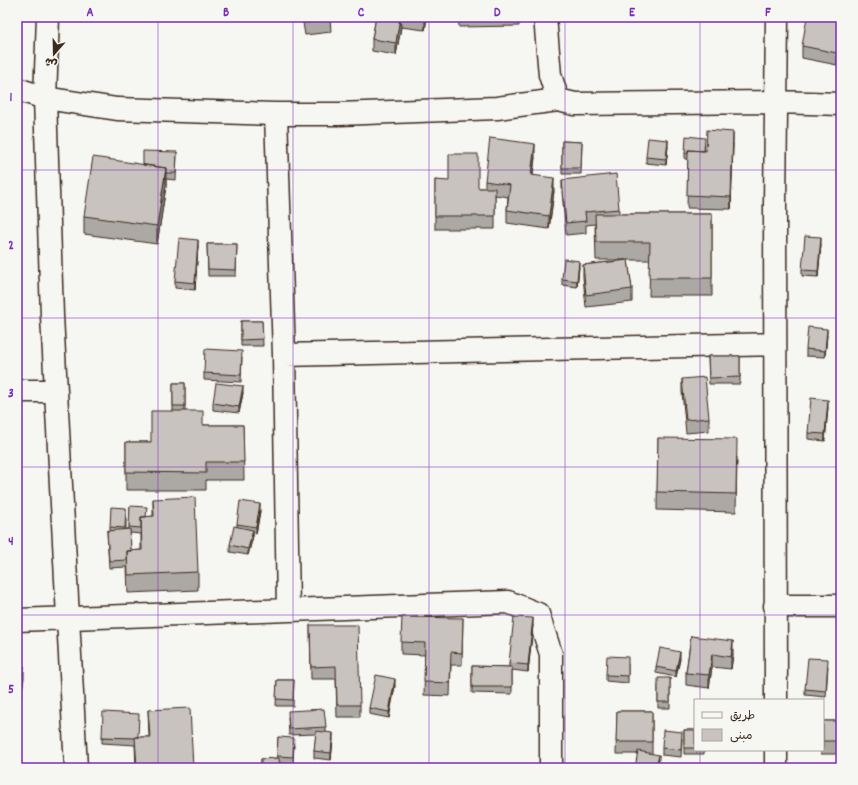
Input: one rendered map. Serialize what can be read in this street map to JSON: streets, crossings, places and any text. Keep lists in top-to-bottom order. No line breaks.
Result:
{"legend":["طريق","مبنى"],"north":"bottom","grid":{"columns":["A","B","C","D","E","F"],"rows":["1","2","3","4","5"]}}
